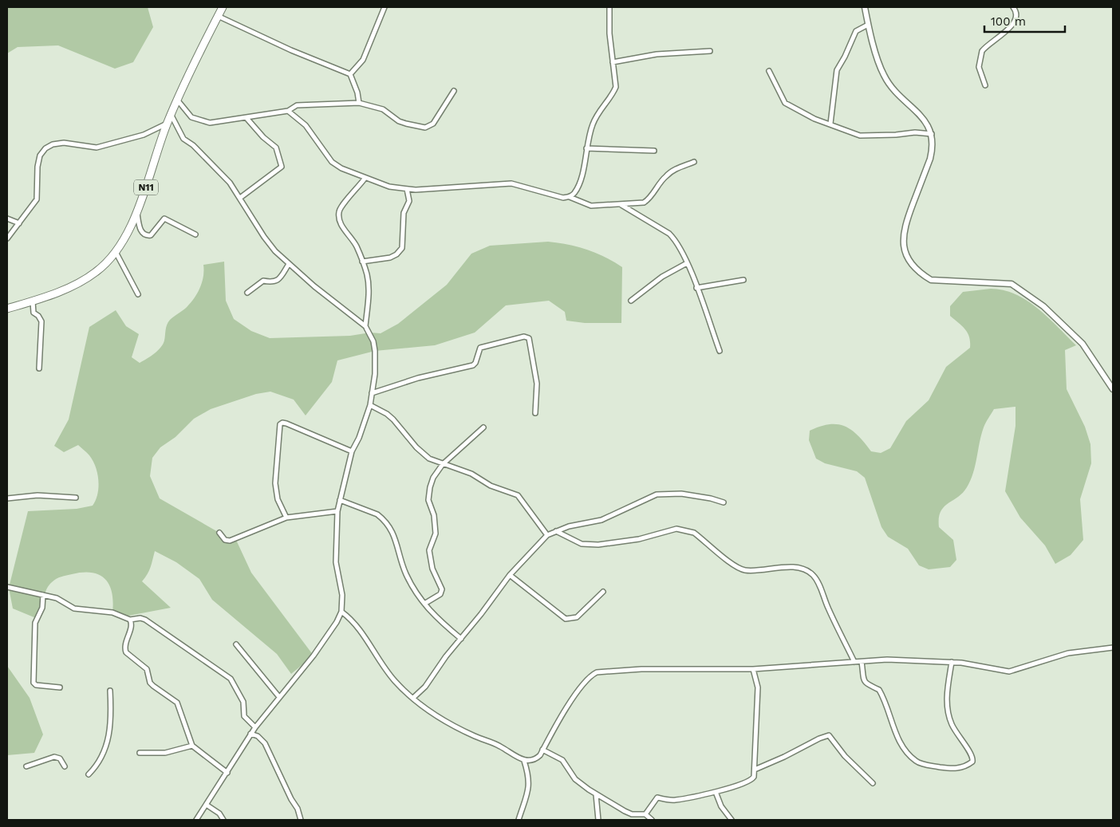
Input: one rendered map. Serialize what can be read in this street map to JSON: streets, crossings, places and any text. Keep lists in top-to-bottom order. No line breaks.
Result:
{"streets":{"highway":["N11"]},"scale_bar":"100 m"}
